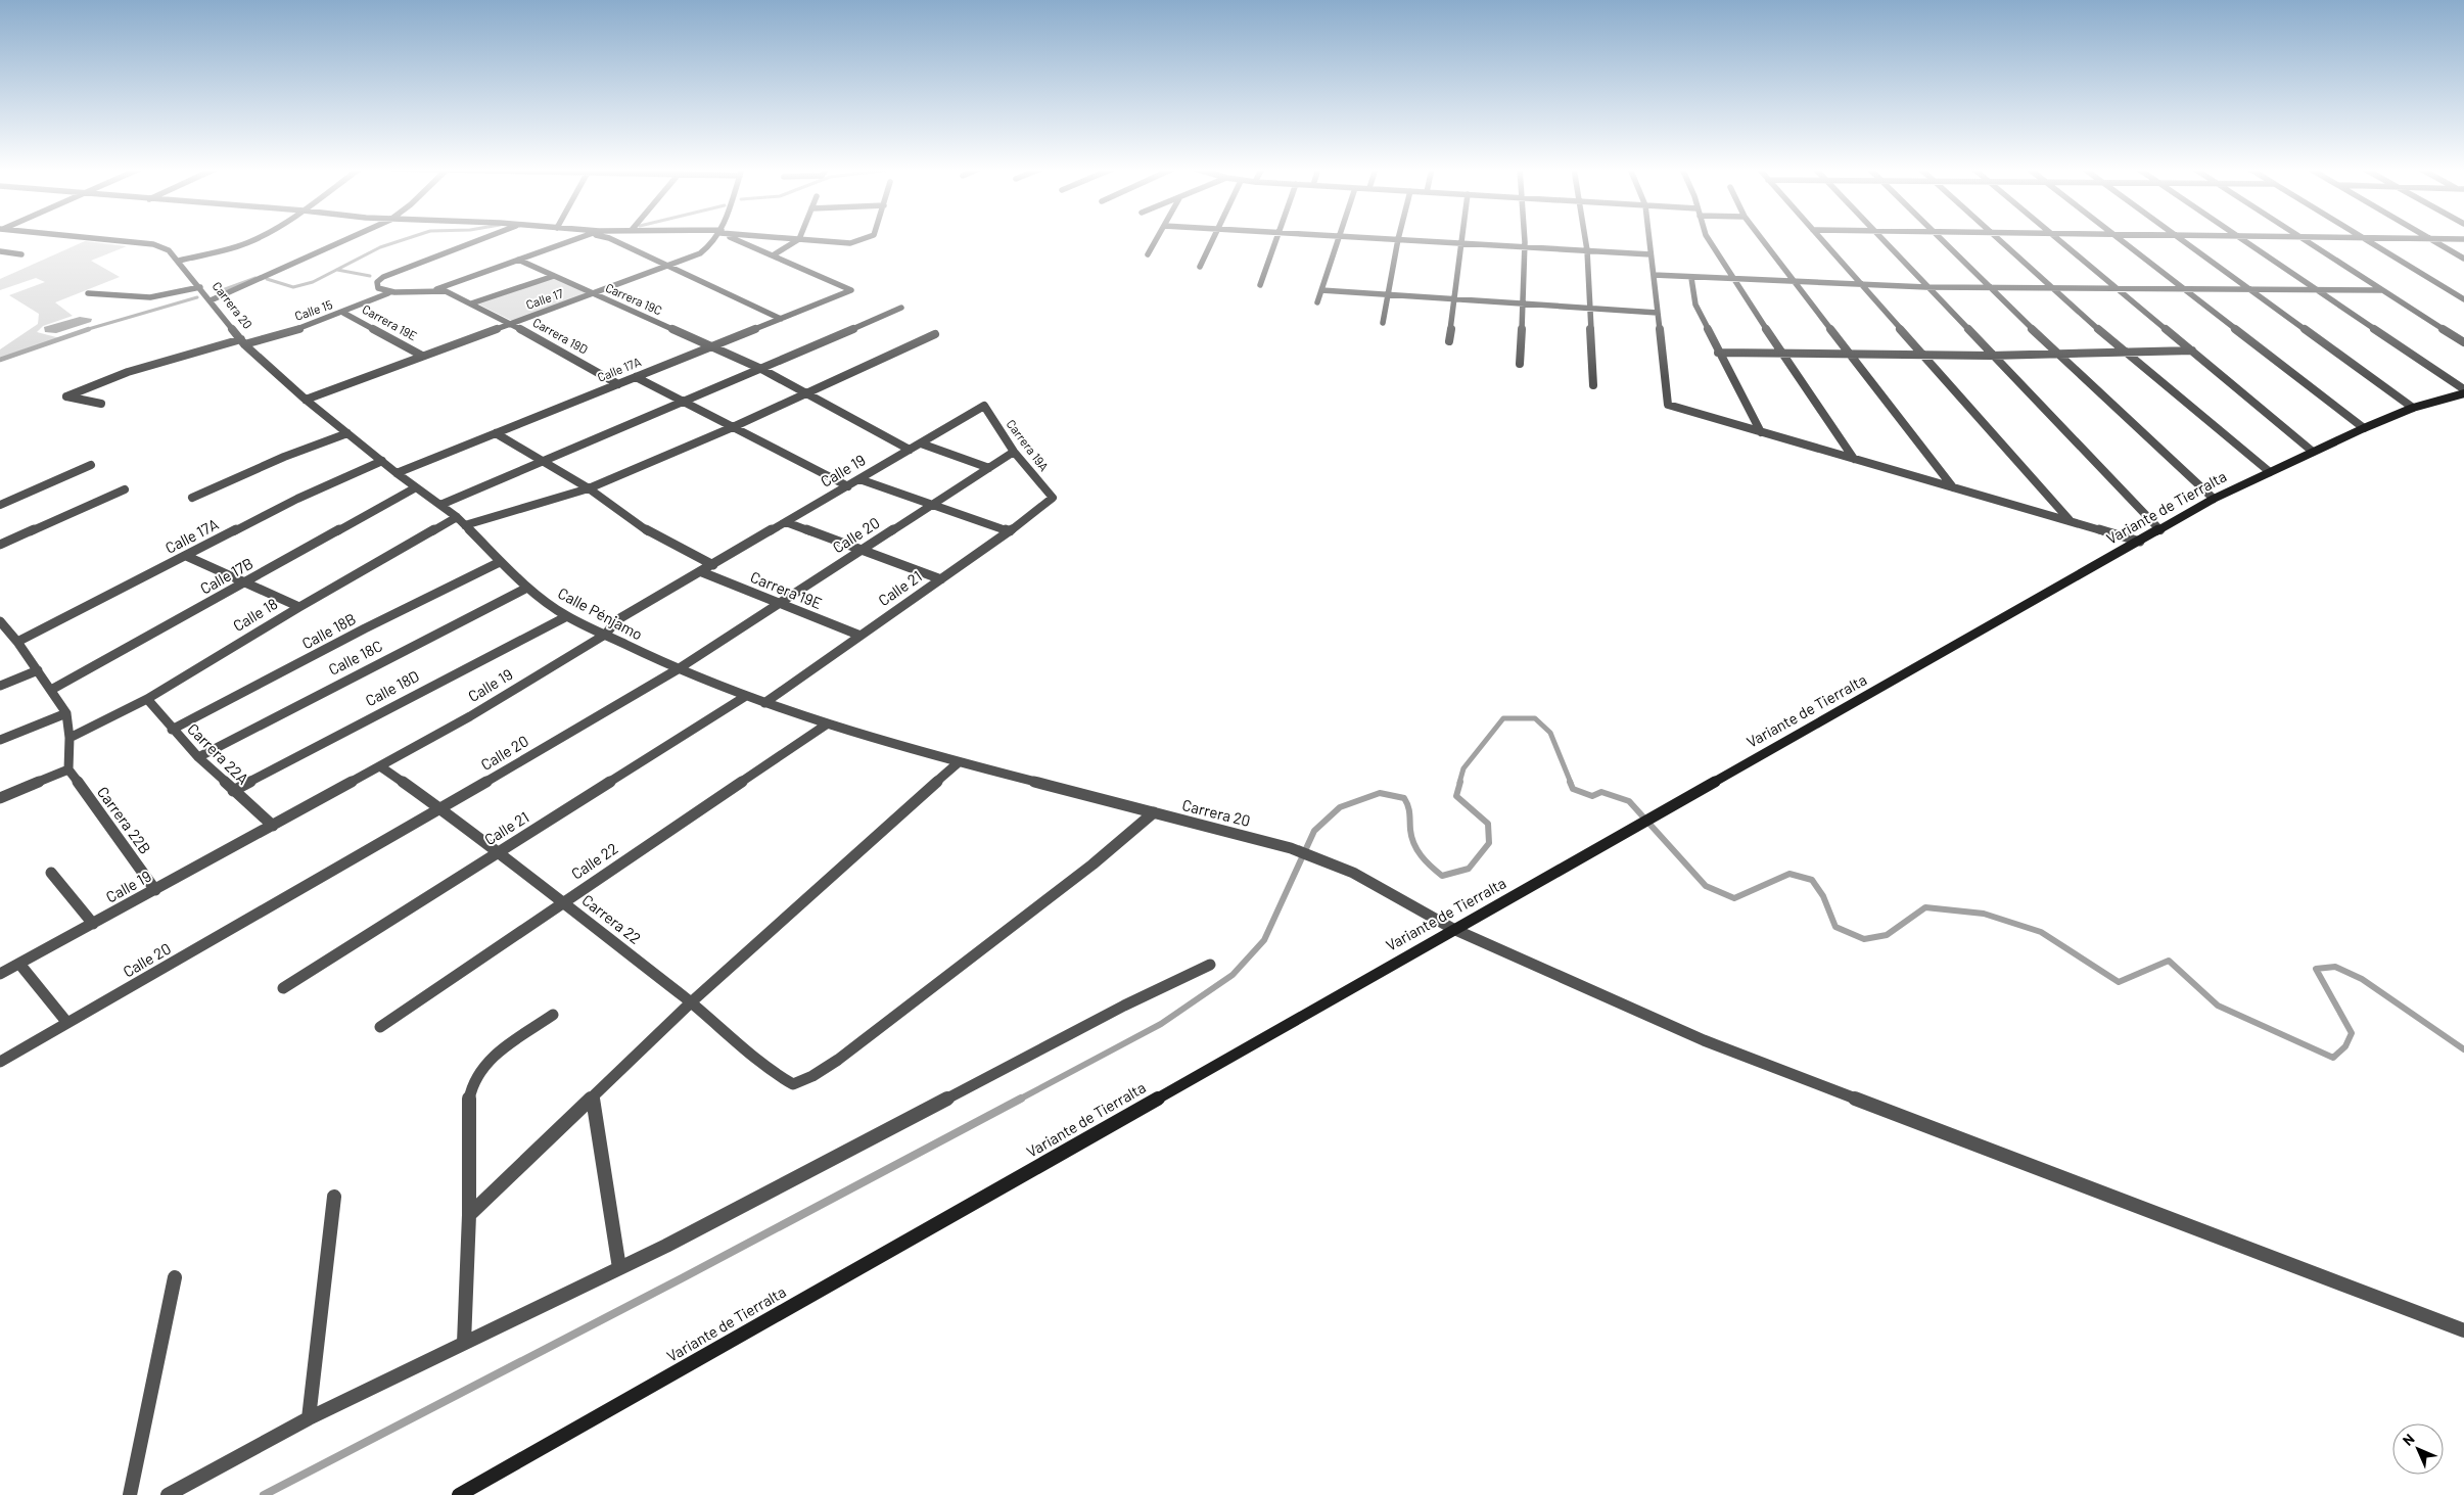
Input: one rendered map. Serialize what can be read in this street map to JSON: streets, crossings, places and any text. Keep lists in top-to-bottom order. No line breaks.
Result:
{"streets":{"main road":["Variante de Tierralta"],"street":["Calle 17","Carrera 19C","Carrera 20","Calle 15","Carrera 19E","Carrera 19D","Calle 17A","Carrera 19A","Calle 19","Calle 20","Calle 17B","Calle 21","Calle Pénjamo","Calle 18","Calle 18B","Calle 18C","Calle 18D","Carrera 22A","Carrera 22B","Calle 22","Carrera 22"]},"crossings":[["Calle 17","Carrera 19C"],["Calle 17","Carrera 19E"],["Calle 17","Carrera 19D"],["Calle 17","Calle Pénjamo"],["Carrera 19C","Calle 17A"],["Carrera 19C","Calle 19"],["Carrera 20","Calle 15"],["Carrera 20","Variante de Tierralta"],["Carrera 20","Calle Pénjamo"],["Carrera 20","Carrera 22"],["Calle 15","Carrera 19E"],["Calle 15","Carrera 19D"],["Calle 15","Calle Pénjamo"],["Carrera 19E","Calle 19"],["Carrera 19E","Calle 20"],["Carrera 19E","Calle 21"],["Carrera 19D","Calle 17A"],["Calle 17A","Calle Pénjamo"],["Carrera 19A","Calle 19"],["Carrera 19A","Calle 20"],["Carrera 19A","Calle 21"],["Calle 19","Calle Pénjamo"],["Calle 19","Carrera 22A"],["Calle 19","Carrera 22B"],["Calle 19","Carrera 22"],["Calle 20","Calle Pénjamo"],["Calle 20","Carrera 22"],["Calle 17B","Calle Pénjamo"],["Calle 21","Calle Pénjamo"],["Calle 21","Carrera 22"],["Calle Pénjamo","Calle 18"],["Calle Pénjamo","Calle 18B"],["Calle Pénjamo","Calle 18C"],["Calle Pénjamo","Calle 18D"],["Calle Pénjamo","Calle 22"],["Calle 18","Carrera 22A"],["Calle 18B","Carrera 22A"],["Calle 18C","Carrera 22A"],["Calle 18D","Carrera 22A"],["Calle 22","Carrera 22"]],"north":"top left"}
